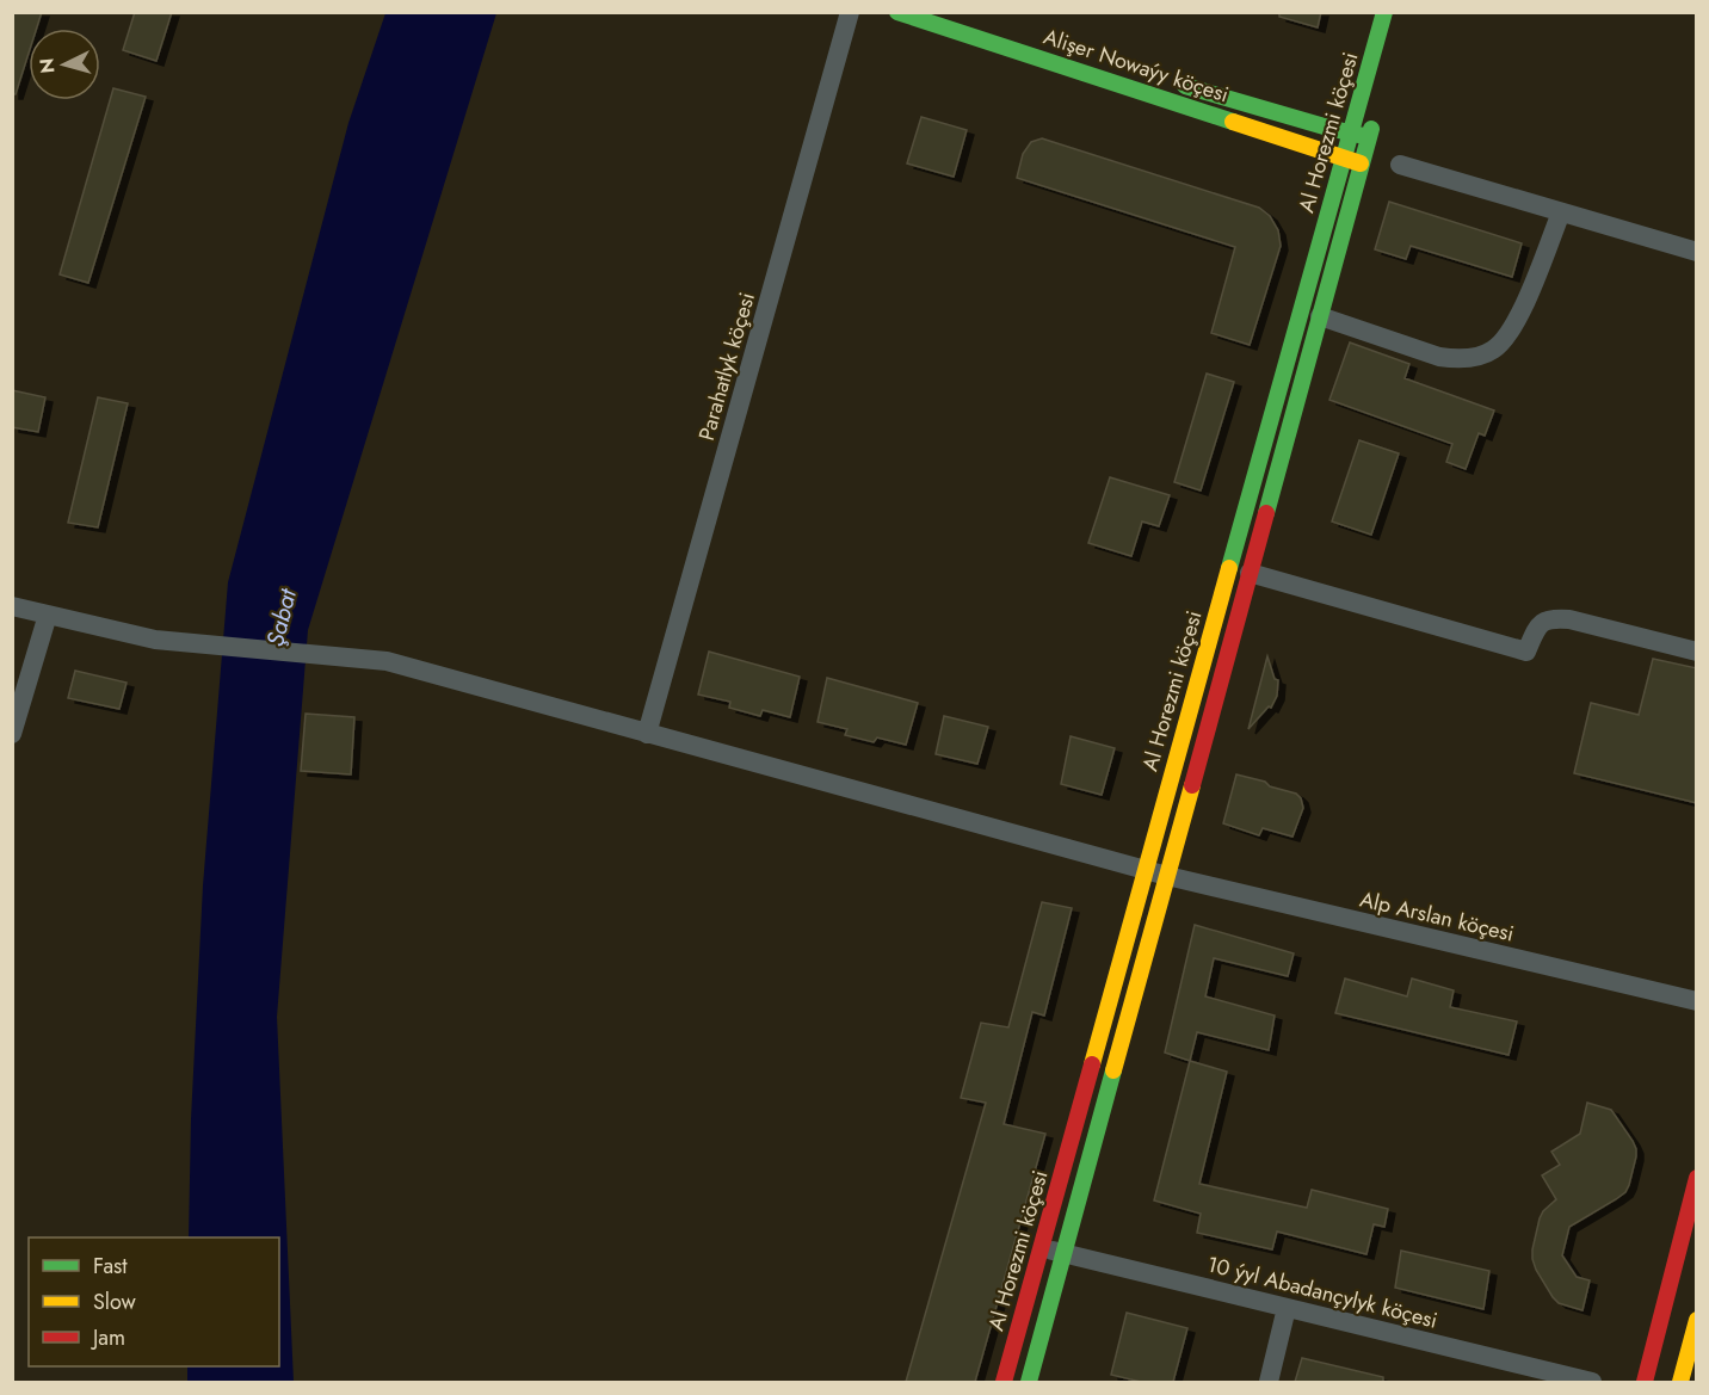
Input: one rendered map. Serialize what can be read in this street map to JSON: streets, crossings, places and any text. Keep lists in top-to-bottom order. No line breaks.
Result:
{"streets":{"street":["Alişer Nowaýy köçesi","Al Horezmi köçesi","Parahatlyk köçesi","Alp Arslan köçesi","10 ýyl Abadançylyk köçesi"]},"crossings":[["Alişer Nowaýy köçesi","Al Horezmi köçesi"],["Al Horezmi köçesi","Alp Arslan köçesi"],["Al Horezmi köçesi","10 ýyl Abadançylyk köçesi"],["Parahatlyk köçesi","Alp Arslan köçesi"]],"water":["Şabat"],"legend":["Fast","Slow","Jam"],"north":"left"}
